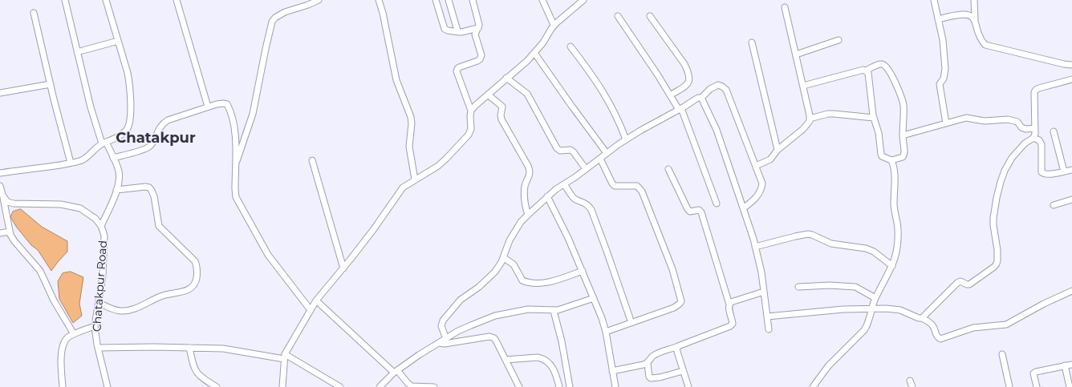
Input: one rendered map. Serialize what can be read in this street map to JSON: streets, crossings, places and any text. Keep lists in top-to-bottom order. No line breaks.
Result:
{"streets":{"street":["Chatakpur Road"]},"districts":["Chatakpur"]}
